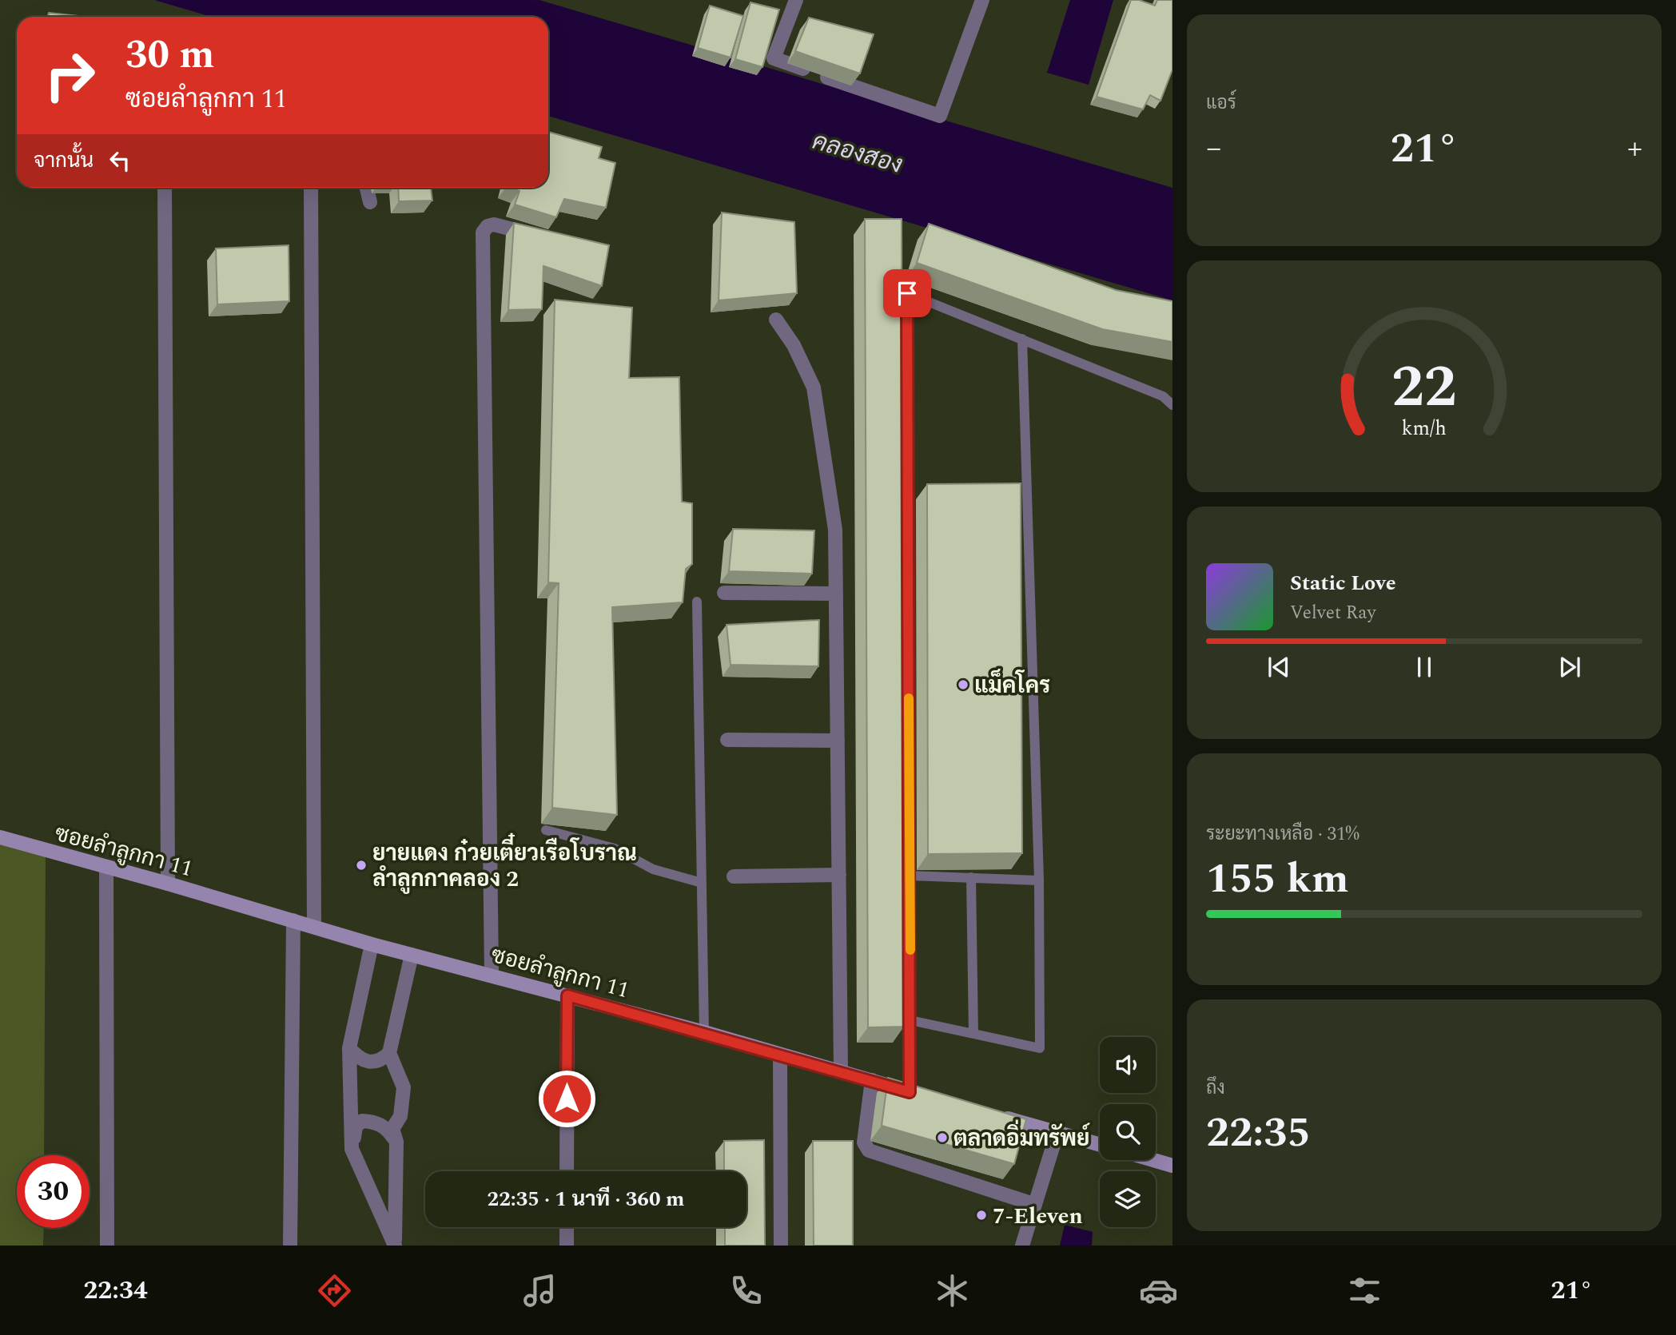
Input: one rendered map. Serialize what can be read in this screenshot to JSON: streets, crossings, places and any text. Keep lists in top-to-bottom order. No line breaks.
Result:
{"streets":{"street":["ซอยลำลูกกา 11"]},"water":["คลองสอง"],"places":["แม็คโคร","ยายแดง ก๋วยเตี๋ยวเรือโบราณ ลำลูกกาคลอง 2","ตลาดอิ่มทรัพย์","7-Eleven"],"page":{"tile":["แอร์",["ระยะทางเหลือ · 31%","155 km"],["ถึง","22:35"]],"turn":["30 m","ซอยลำลูกกา 11"],"heat":["−","21°","+"],"then":"จากนั้น","song":["Static Love","Velvet Ray"],"limit":"30","trip":"22:35 · 1 นาที · 360 m","tabs":["22:34","21°"],"gauge":["22","km/h"]}}
